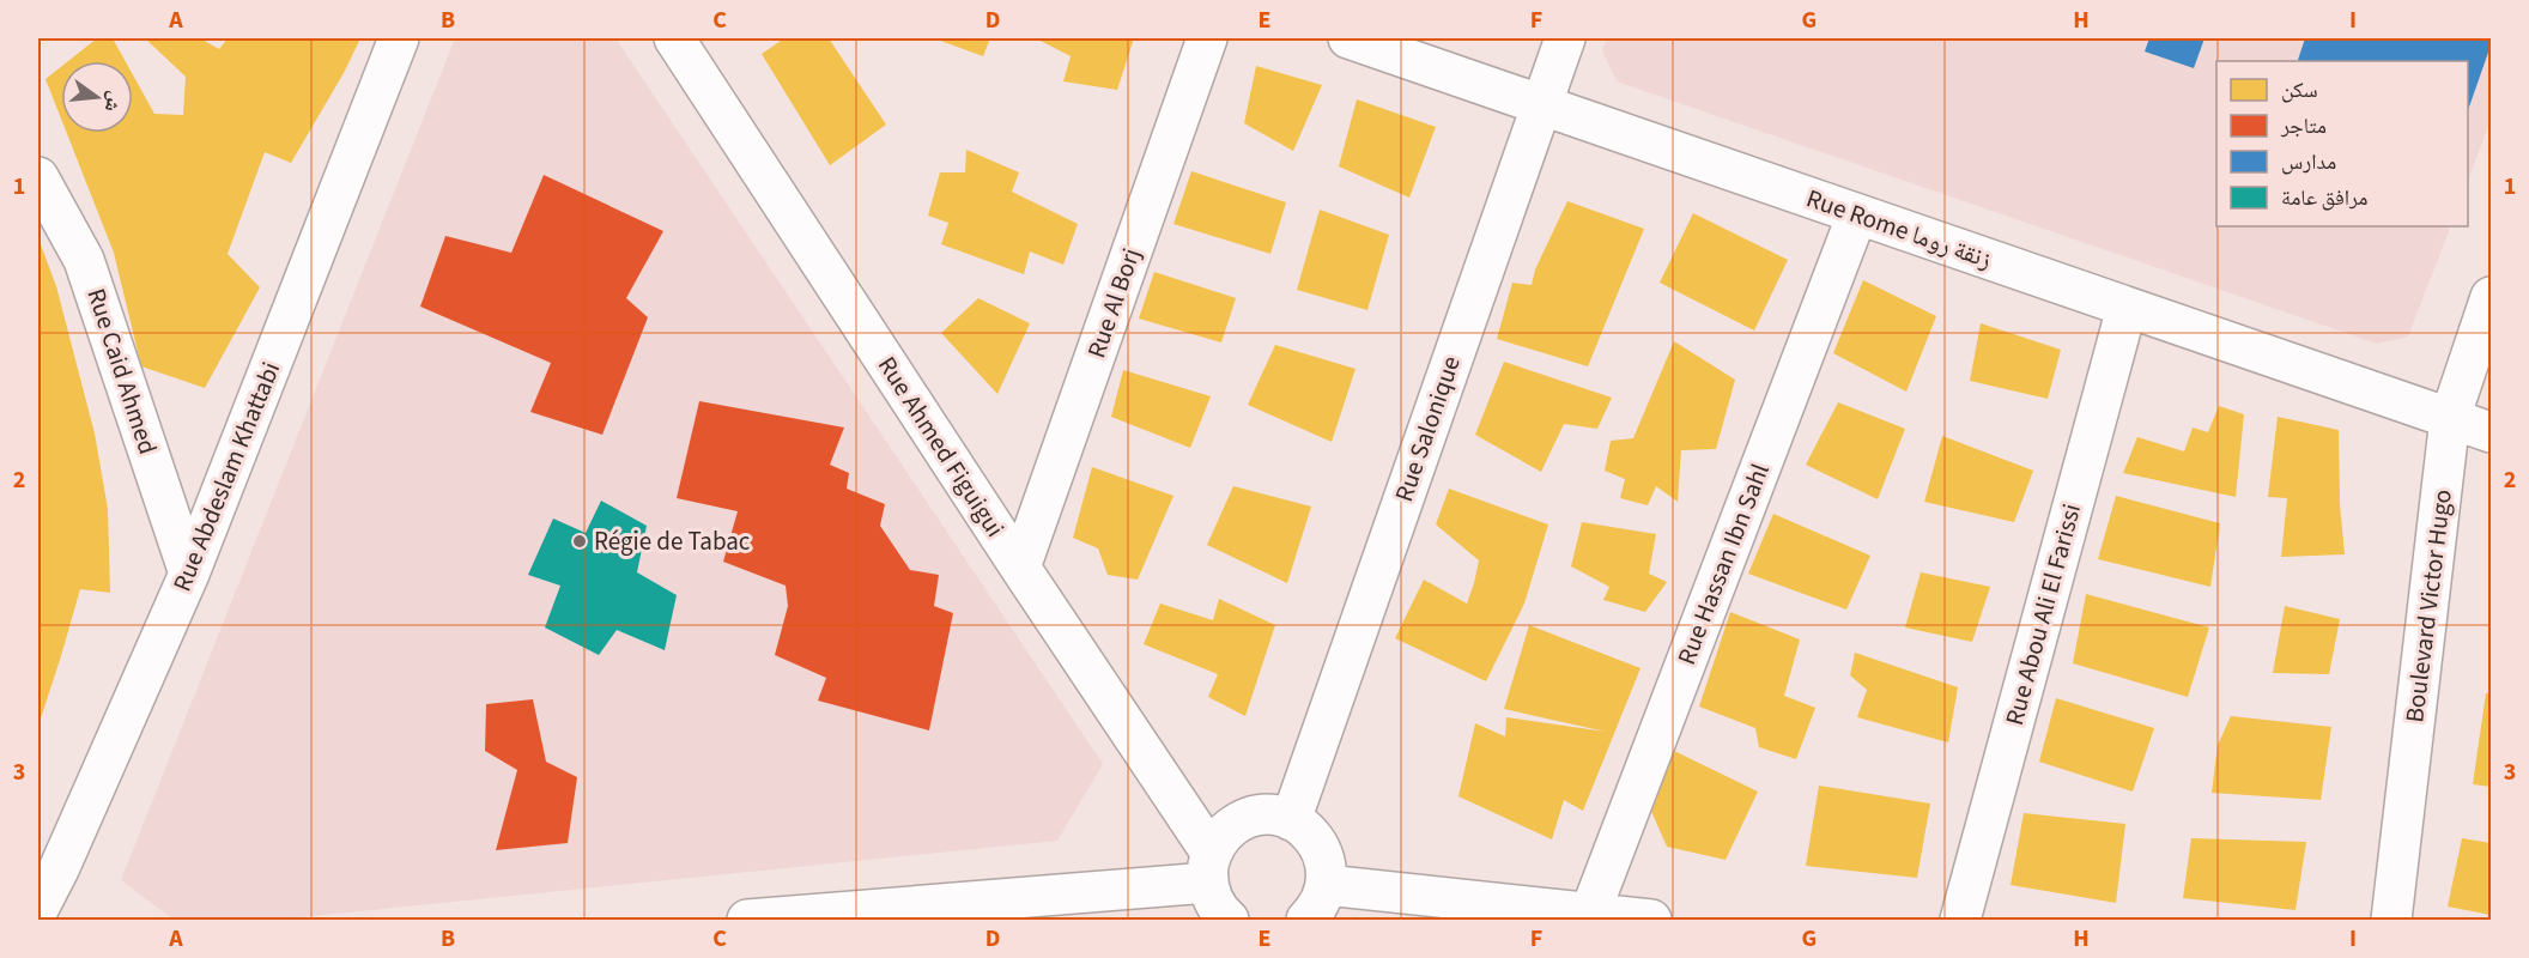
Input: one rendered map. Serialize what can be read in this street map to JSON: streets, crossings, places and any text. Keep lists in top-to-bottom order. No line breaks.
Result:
{"streets":{"street":["Rue Rome زنقة روما","Rue Al Borj","Rue Caid Ahmed","Rue Salonique","Rue Ahmed Figuigui","Rue Abdeslam Khattabi","Rue Hassan Ibn Sahl","Boulevard Victor Hugo","Rue Abou Ali El Farissi"]},"crossings":[["Rue Rome زنقة روما","Rue Salonique"],["Rue Rome زنقة روما","Rue Hassan Ibn Sahl"],["Rue Rome زنقة روما","Boulevard Victor Hugo"],["Rue Rome زنقة روما","Rue Abou Ali El Farissi"],["Rue Al Borj","Rue Ahmed Figuigui"],["Rue Caid Ahmed","Rue Abdeslam Khattabi"]],"places":["Régie de Tabac"],"legend":["سكن","متاجر","مدارس","مرافق عامة"],"north":"right","grid":{"columns":["A","B","C","D","E","F","G","H","I"],"rows":["1","2","3"]}}
